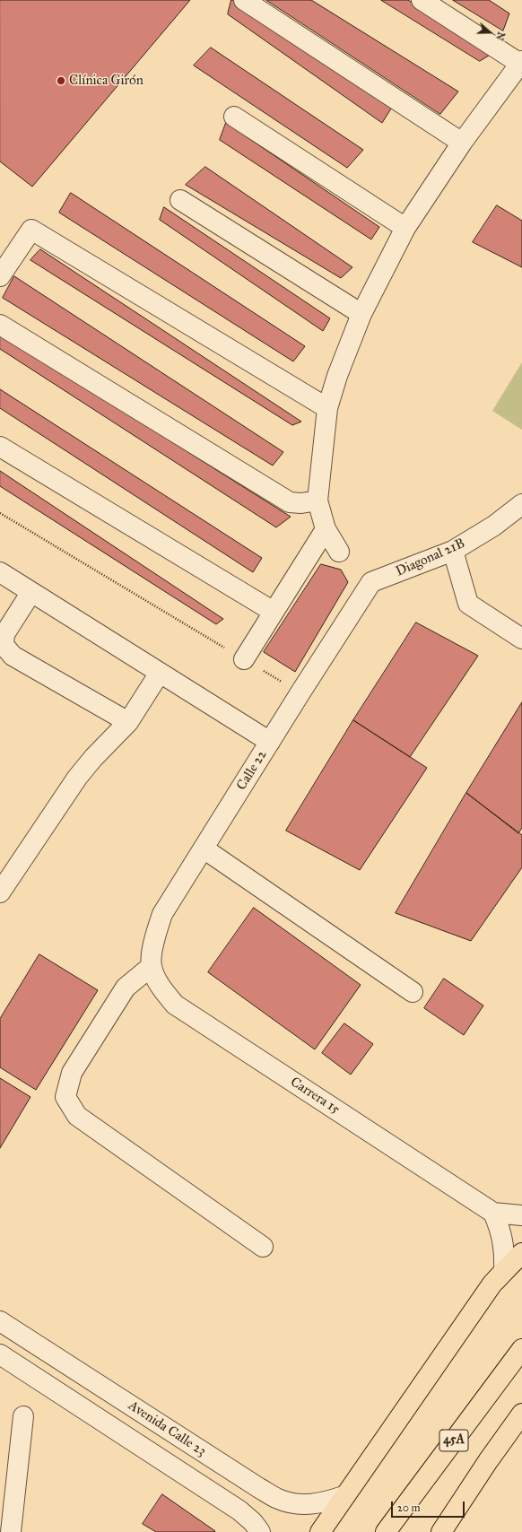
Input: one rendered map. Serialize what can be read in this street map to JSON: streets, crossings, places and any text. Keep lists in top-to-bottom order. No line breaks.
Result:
{"streets":{"highway":["45A"],"street":["Diagonal 21B","Calle 22","Carrera 15","Avenida Calle 23"]},"crossings":[["Diagonal 21B","Calle 22"],["Calle 22","Carrera 15"]],"places":["Clínica Girón"],"scale_bar":"20 m","north":"right"}
